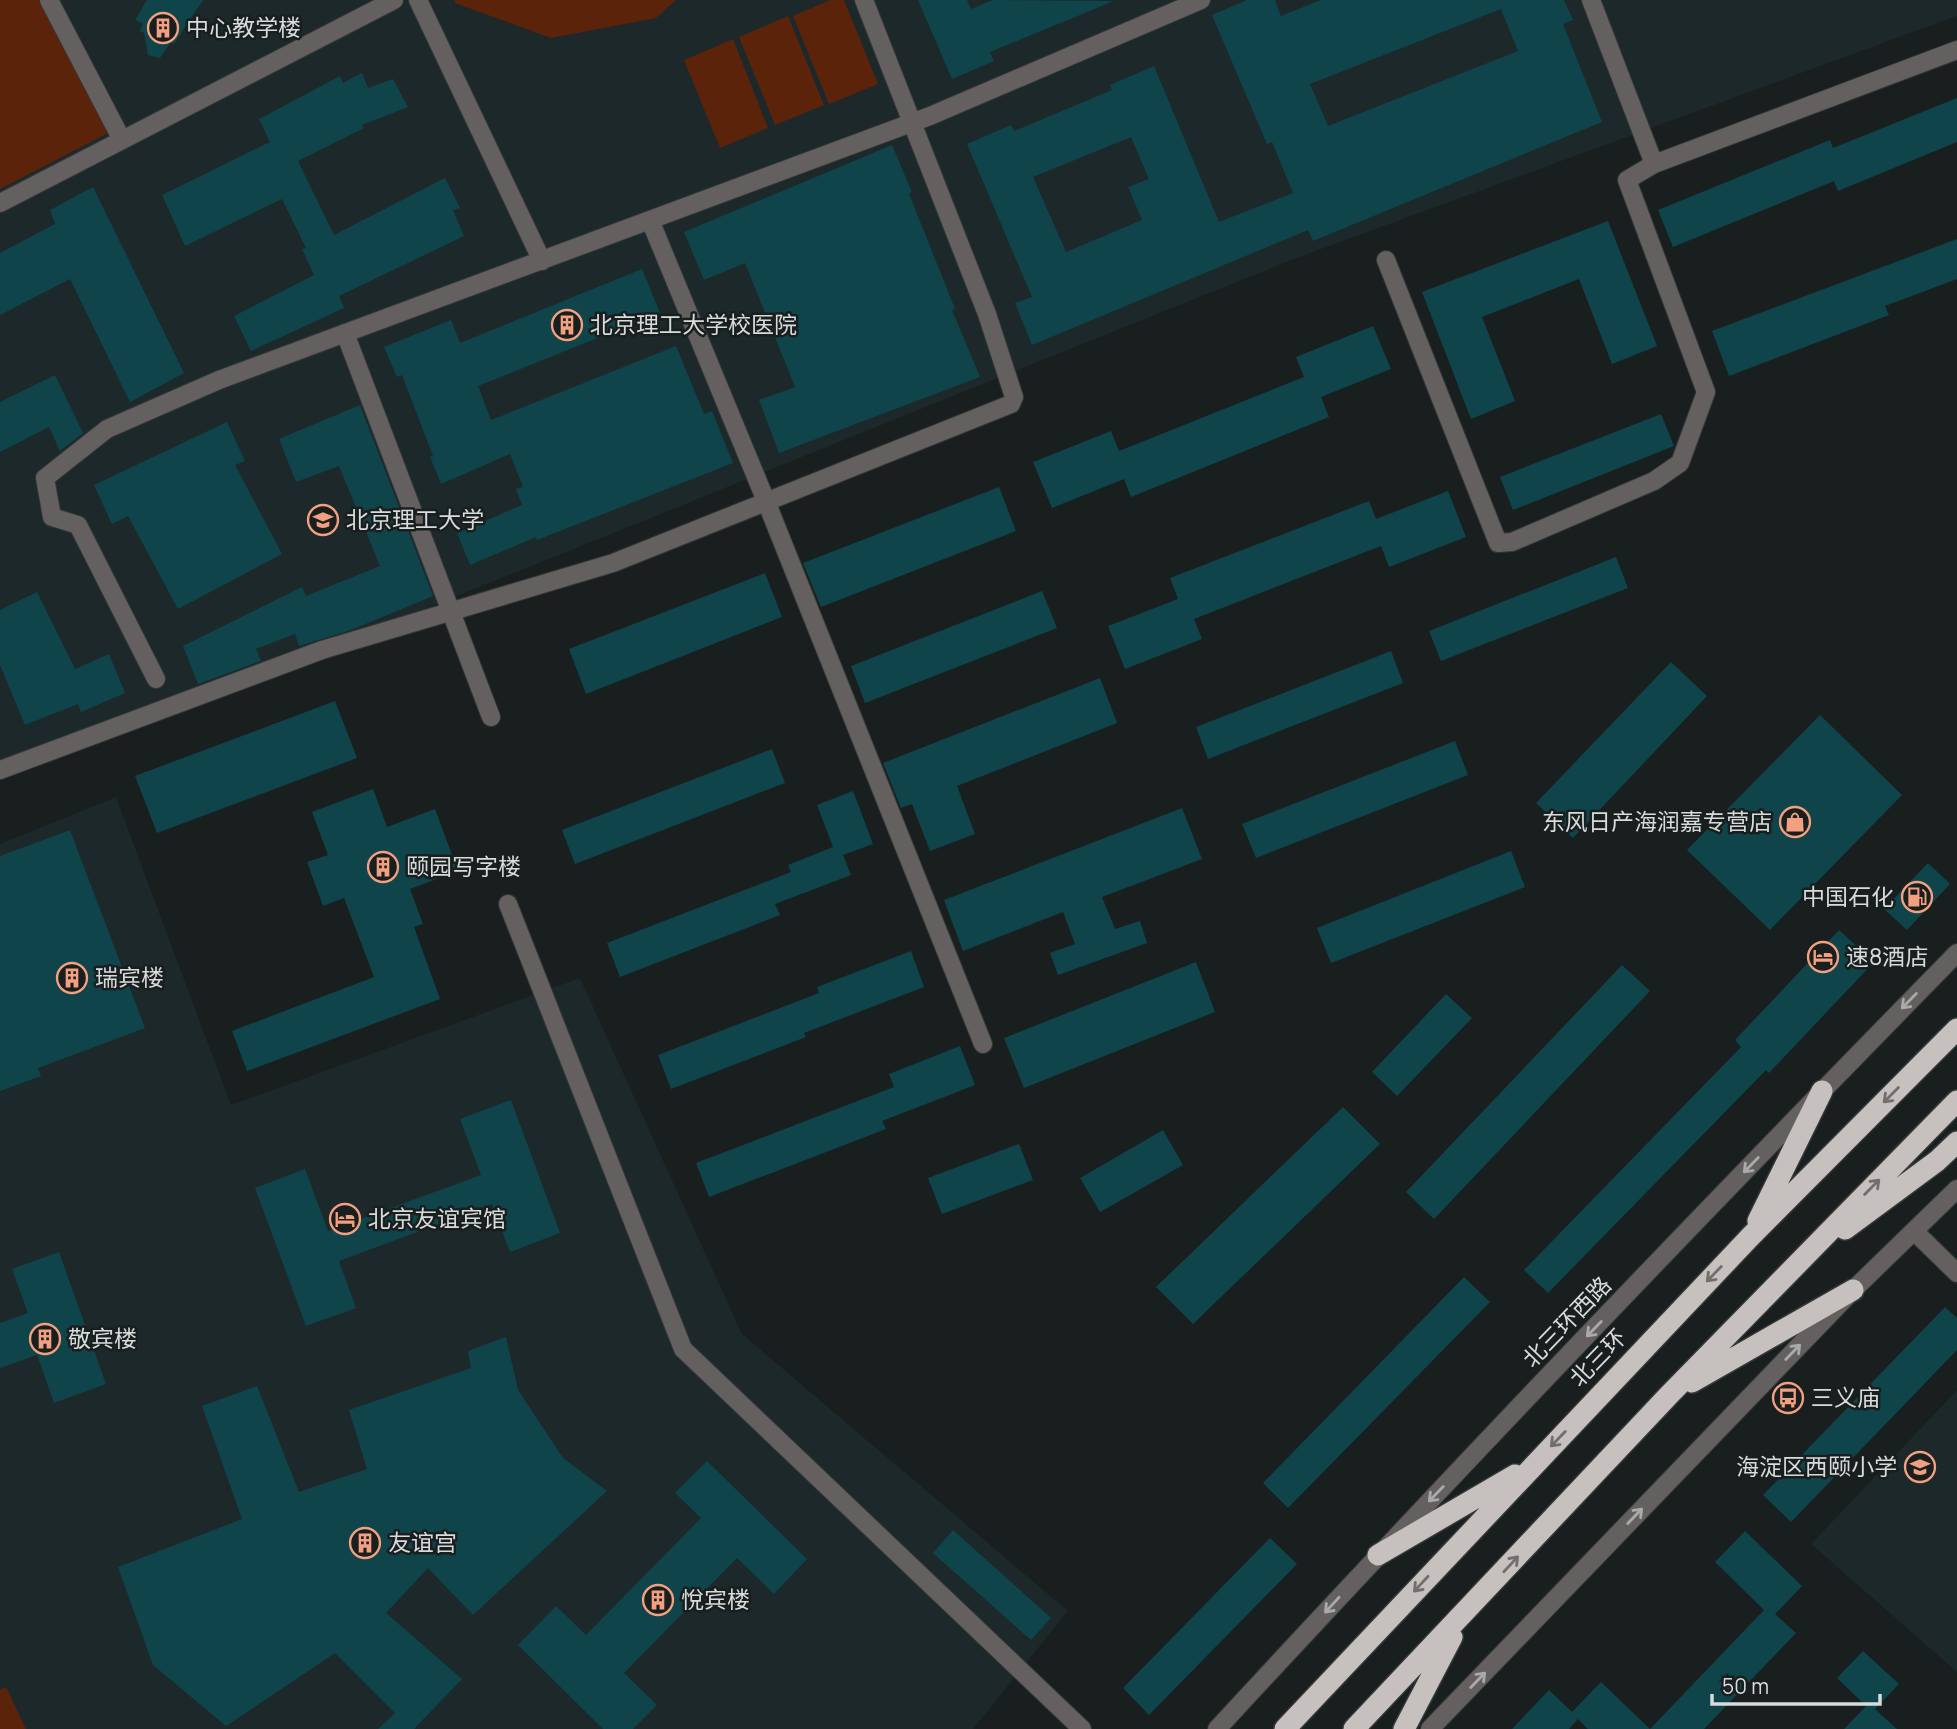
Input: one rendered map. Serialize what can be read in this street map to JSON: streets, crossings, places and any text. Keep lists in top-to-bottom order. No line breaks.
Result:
{"streets":{"highway":["北三环"],"street":["北三环西路"]},"one_way":["北三环西路"],"places":{"building":["中心教学楼","北京理工大学校医院","颐园写字楼","瑞宾楼","敬宾楼","友谊宫","悅宾楼"],"school or university":["北京理工大学","海淀区西颐小学"],"shop":["东风日产海润嘉专营店"],"fuel station":["中国石化"],"hotel":["速8酒店","北京友谊宾馆"],"bus stop":["三义庙"]},"scale_bar":"50 m"}
